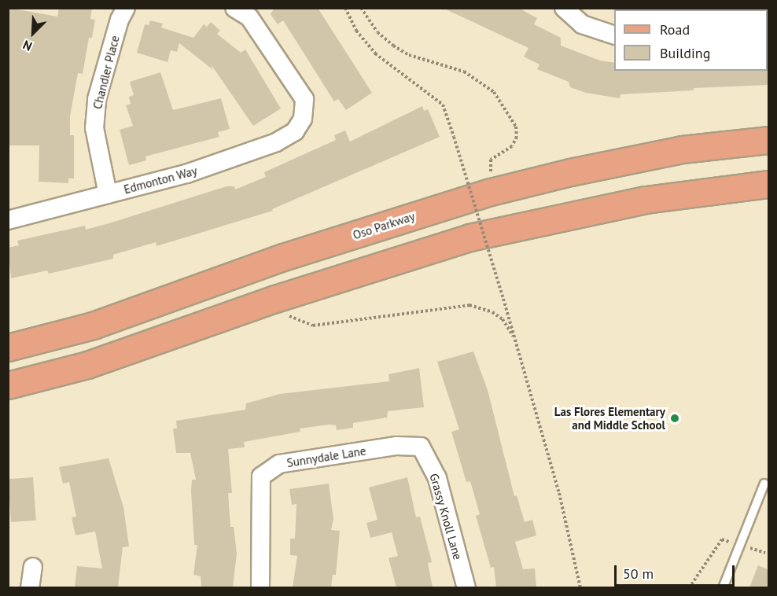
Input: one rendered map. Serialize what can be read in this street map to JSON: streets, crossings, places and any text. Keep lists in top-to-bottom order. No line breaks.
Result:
{"streets":{"main road":["Oso Parkway"],"street":["Chandler Place","Edmonton Way","Sunnydale Lane","Grassy Knoll Lane"]},"crossings":[["Chandler Place","Edmonton Way"],["Sunnydale Lane","Grassy Knoll Lane"]],"places":["Las Flores Elementary and Middle School"],"legend":["Road","Building"],"scale_bar":"50 m","north":"bottom left"}
